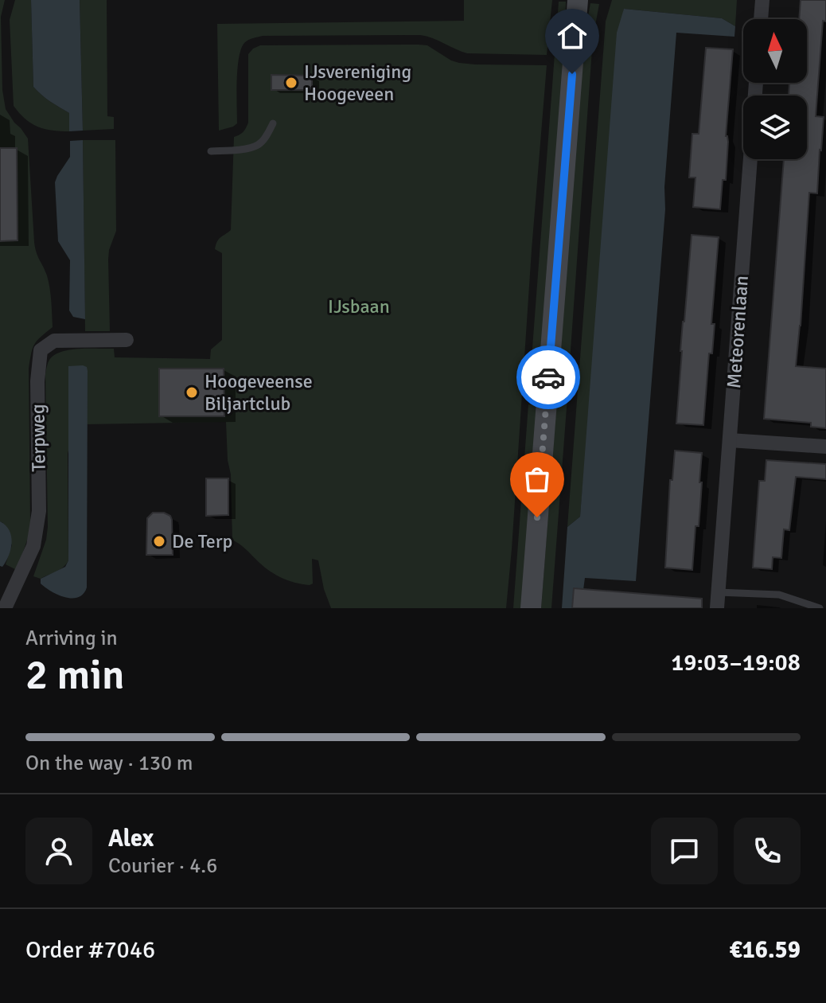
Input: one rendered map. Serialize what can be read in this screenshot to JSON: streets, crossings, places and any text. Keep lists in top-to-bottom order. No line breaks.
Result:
{"streets":{"street":["Meteorenlaan","Terpweg"]},"parks":["IJsbaan"],"places":["IJsvereniging Hoogeveen","Hoogeveense Biljartclub","De Terp"],"north":"top","page":{"heading":["2 min","Arriving in","19:03–19:08"],"panel":["Alex","Courier · 4.6","Order #7046","€16.59"],"bar":"On the way · 130 m"}}
